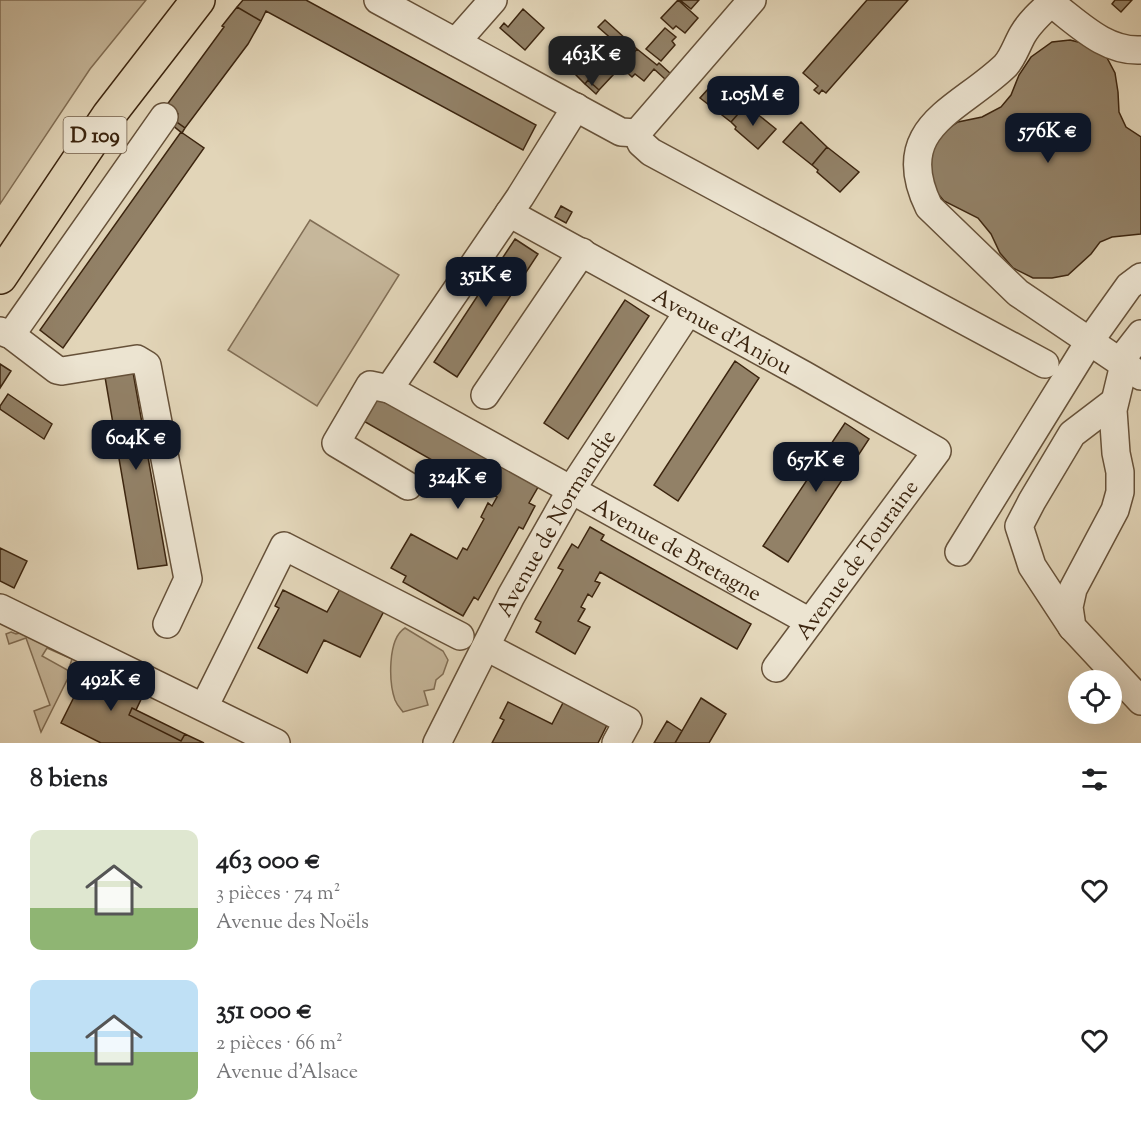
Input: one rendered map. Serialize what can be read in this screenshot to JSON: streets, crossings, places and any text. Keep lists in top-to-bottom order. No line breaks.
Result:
{"streets":{"main road":["D 109"],"street":["Avenue d'Anjou","Avenue de Normandie","Avenue de Bretagne","Avenue de Touraine"]},"crossings":[["Avenue d'Anjou","Avenue de Normandie"],["Avenue d'Anjou","Avenue de Touraine"],["Avenue de Normandie","Avenue de Bretagne"],["Avenue de Bretagne","Avenue de Touraine"]],"page":{"price":["463K €","1.05M €","576K €","351K €","604K €","657K €","324K €","492K €"],"heading":"8 biens","list":[{"name":"463 000 €","note":"3 pièces · 74 m² · Avenue des Noëls"},{"name":"351 000 €","note":"2 pièces · 66 m² · Avenue d'Alsace"}]}}
